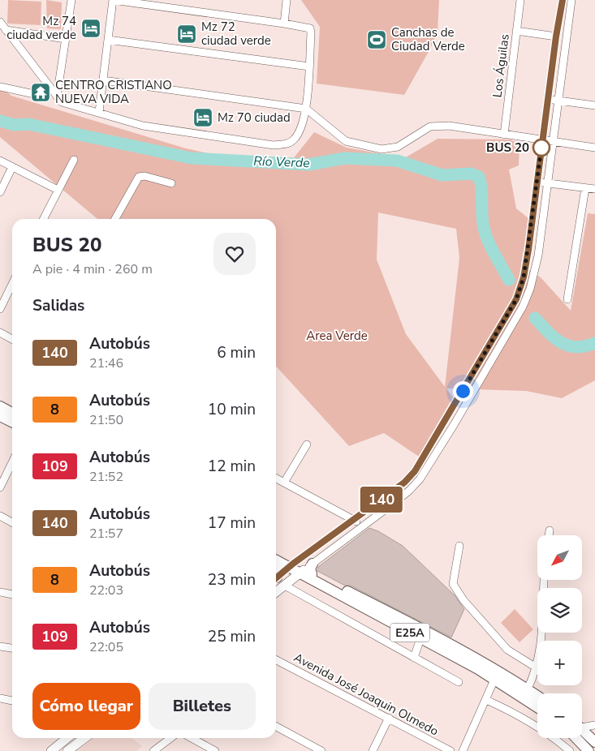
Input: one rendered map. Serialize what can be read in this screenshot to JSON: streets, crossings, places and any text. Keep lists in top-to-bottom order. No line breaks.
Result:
{"streets":{"highway":["E25A"],"street":["Los Águilas","Avenida José Joaquin Olmedo"]},"water":["Río Verde"],"parks":["Area Verde"],"places":{"hotel":["Mz 74 ciudad verde","Mz 72 ciudad verde","Mz 70 ciudad"],"sports":["Canchas de Ciudad Verde"],"temple":["CENTRO CRISTIANO NUEVA VIDA"],"other":["BUS 20"]},"lines":["bus line 140"],"north":"bottom left","page":{"on_map":"140","heading":[["BUS 20","A pie · 4 min · 260 m"],"Salidas"],"list":[{"mark":"140","name":"Autobús","note":"21:46","value":"6 min"},{"mark":"8","name":"Autobús","note":"21:50","value":"10 min"},{"mark":"109","name":"Autobús","note":"21:52","value":"12 min"},{"mark":"140","name":"Autobús","note":"21:57","value":"17 min"},{"mark":"8","name":"Autobús","note":"22:03","value":"23 min"},{"mark":"109","name":"Autobús","note":"22:05","value":"25 min"}],"map_buttons":["+","−"],"buttons":["Cómo llegar","Billetes"]}}
